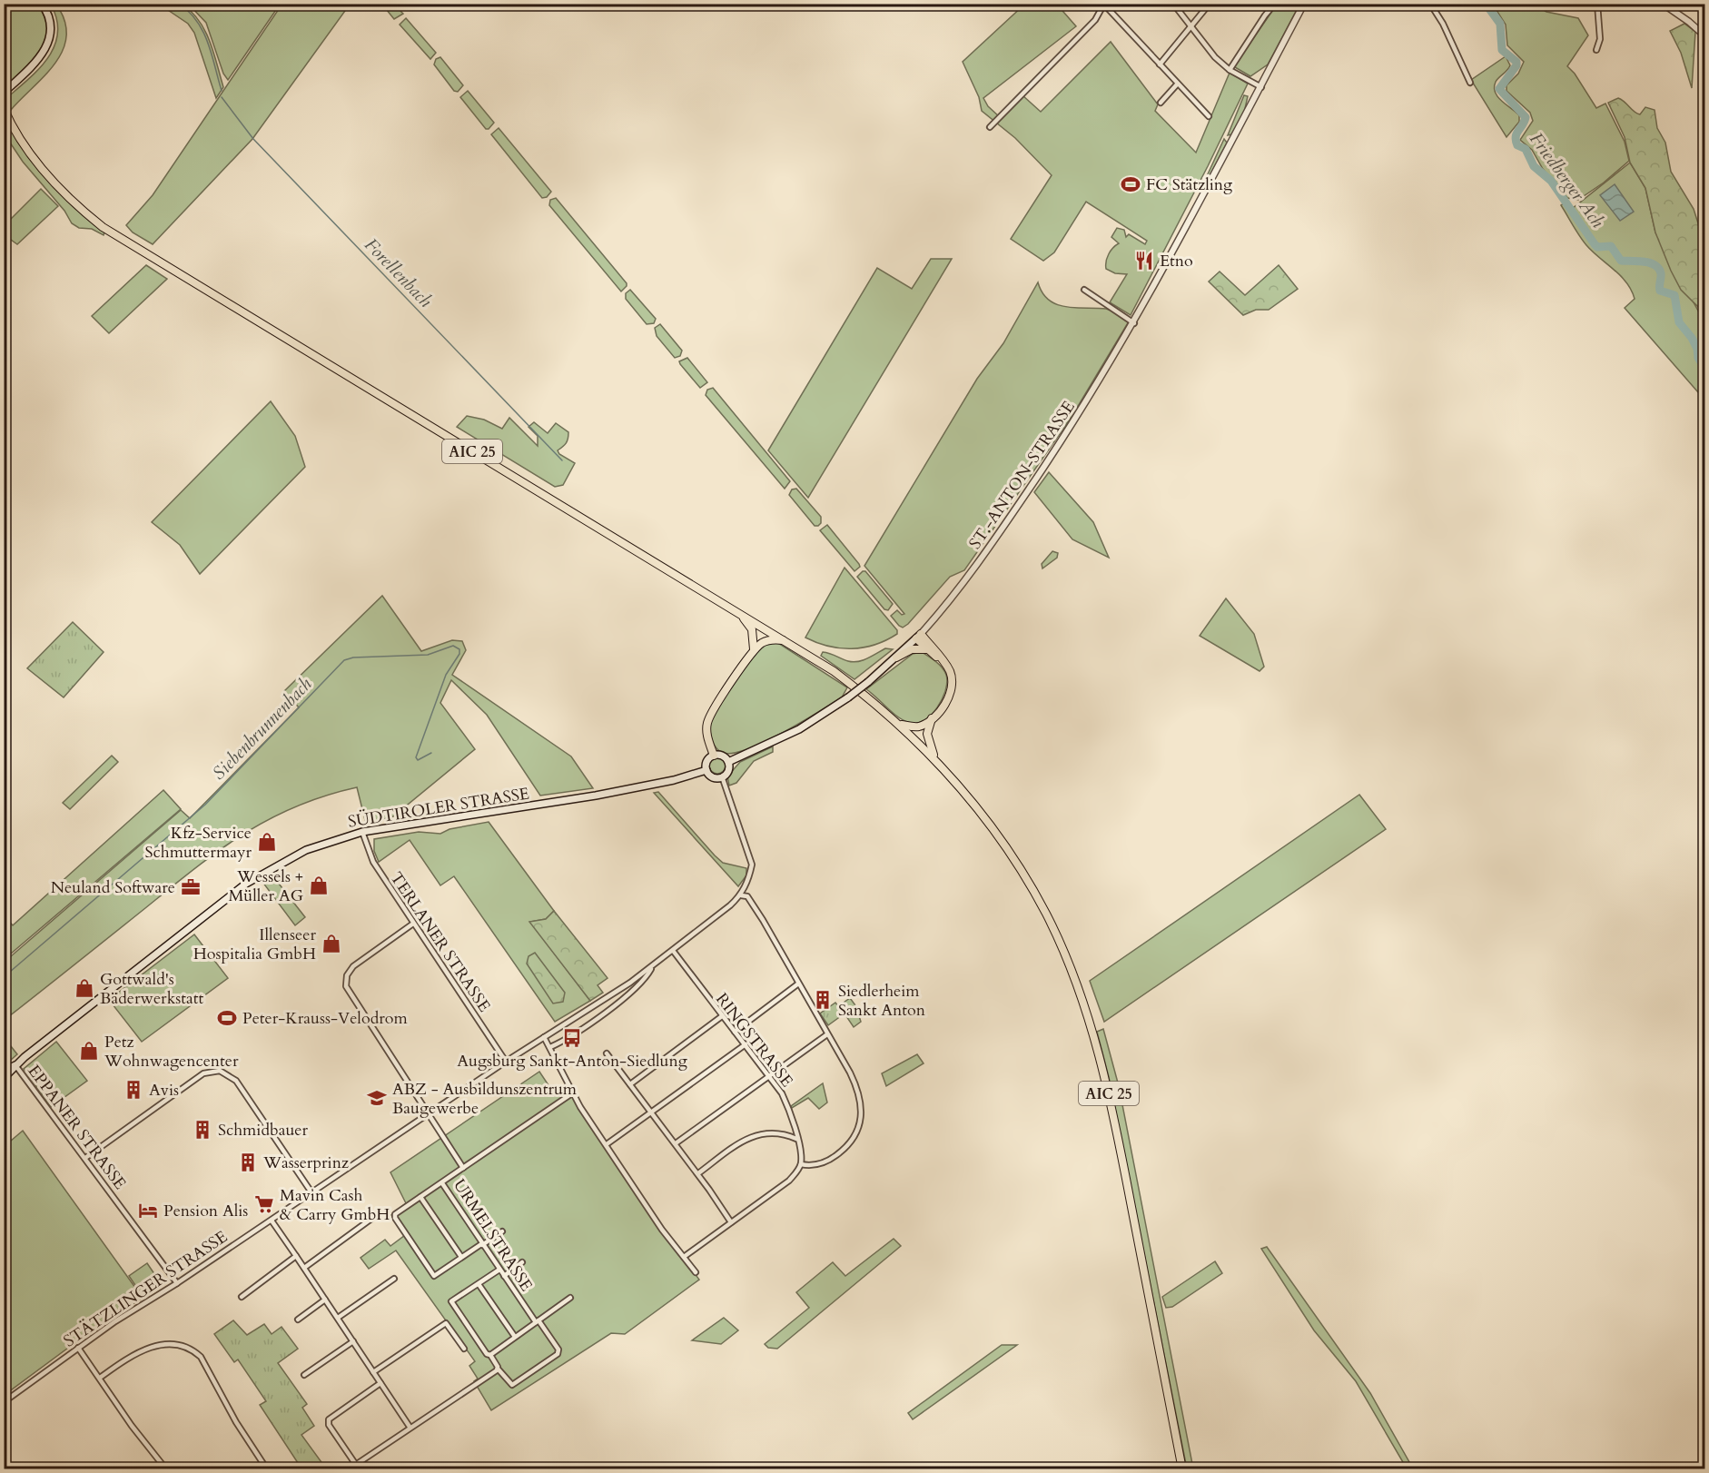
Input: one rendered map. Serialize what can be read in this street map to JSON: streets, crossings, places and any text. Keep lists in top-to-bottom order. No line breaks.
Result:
{"streets":{"main road":["AIC 25","SÜDTIROLER STRASSE"],"street":["ST.-ANTON-STRASSE","TERLANER STRASSE","RINGSTRASSE","EPPANER STRASSE","URMELSTRASSE","STÄTZLINGER STRASSE"]},"crossings":[["SÜDTIROLER STRASSE","TERLANER STRASSE"],["SÜDTIROLER STRASSE","EPPANER STRASSE"],["SÜDTIROLER STRASSE","STÄTZLINGER STRASSE"],["TERLANER STRASSE","STÄTZLINGER STRASSE"],["RINGSTRASSE","STÄTZLINGER STRASSE"],["EPPANER STRASSE","STÄTZLINGER STRASSE"]],"water":["Friedberger Ach","Forellenbach","Siebenbrunnenbach"],"places":{"sports":["FC Stätzling","Peter-Krauss-Velodrom"],"restaurant":["Etno"],"shop":["Kfz-Service Schmuttermayr","Wessels + Müller AG","Illenseer Hospitalia GmbH","Gottwald's Bäderwerkstatt","Petz Wohnwagencenter"],"office":["Neuland Software"],"building":["Siedlerheim Sankt Anton","Avis","Schmidbauer","Wasserprinz"],"bus stop":["Augsburg Sankt-Anton-Siedlung"],"school or university":["ABZ - Ausbildunszentrum Baugewerbe"],"supermarket":["Mavin Cash & Carry GmbH"],"hotel":["Pension Alis"]}}
